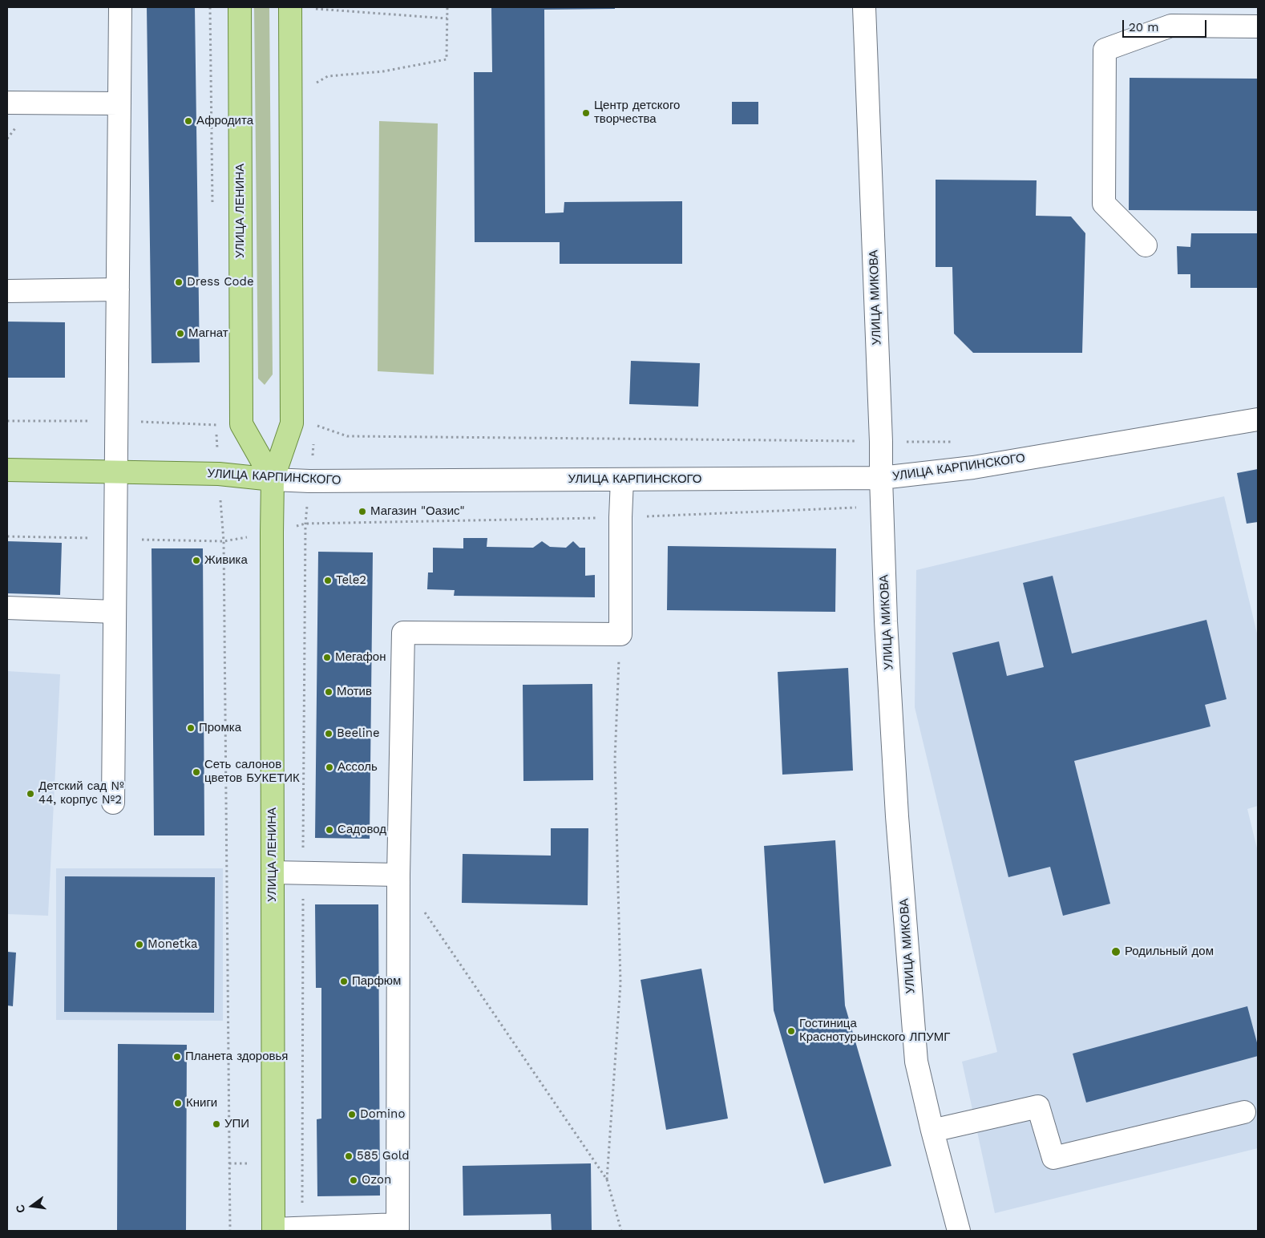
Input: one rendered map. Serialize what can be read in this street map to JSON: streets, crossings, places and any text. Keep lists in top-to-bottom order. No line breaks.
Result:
{"streets":{"main road":["УЛИЦА ЛЕНИНА","УЛИЦА КАРПИНСКОГО"],"street":["УЛИЦА МИКОВА"]},"crossings":[["УЛИЦА ЛЕНИНА","УЛИЦА КАРПИНСКОГО"],["УЛИЦА МИКОВА","УЛИЦА КАРПИНСКОГО"]],"places":["Центр детского творчества","Афродита","Dress Code","Магнат","Магазин \"Оазис\"","Живика","Tele2","Мегафон","Мотив","Промка","Beeline","Ассоль","Сеть салонов цветов БУКЕТИК","Детский сад № 44, корпус №2","Садовод","Monetka","Родильный дом","Парфюм","Гостиница Краснотурьинского ЛПУМГ","Планета здоровья","Книги","Domino","УПИ","585 Gold","Ozon"],"scale_bar":"20 m","north":"left"}
